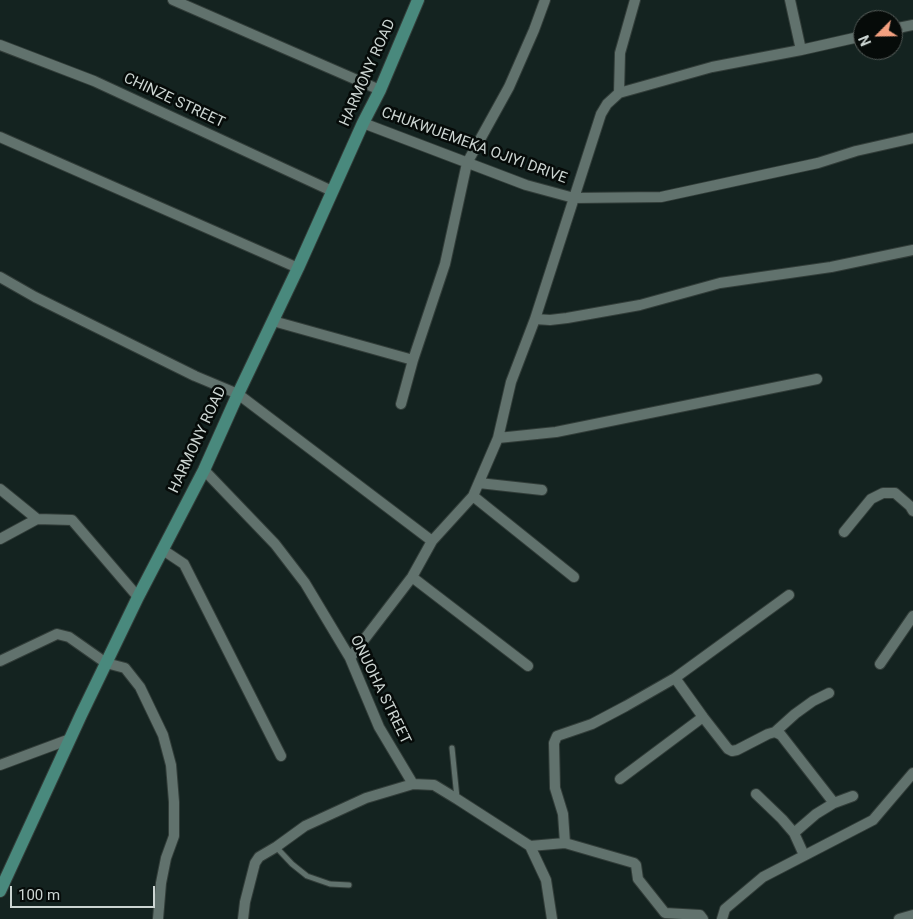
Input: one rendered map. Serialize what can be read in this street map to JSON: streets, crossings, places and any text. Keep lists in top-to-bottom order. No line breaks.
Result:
{"streets":{"main road":["HARMONY ROAD"],"street":["CHINZE STREET","CHUKWUEMEKA OJIYI DRIVE","ONUOHA STREET"]},"crossings":[["HARMONY ROAD","CHINZE STREET"],["HARMONY ROAD","CHUKWUEMEKA OJIYI DRIVE"],["HARMONY ROAD","ONUOHA STREET"]],"scale_bar":"100 m","north":"bottom left"}
